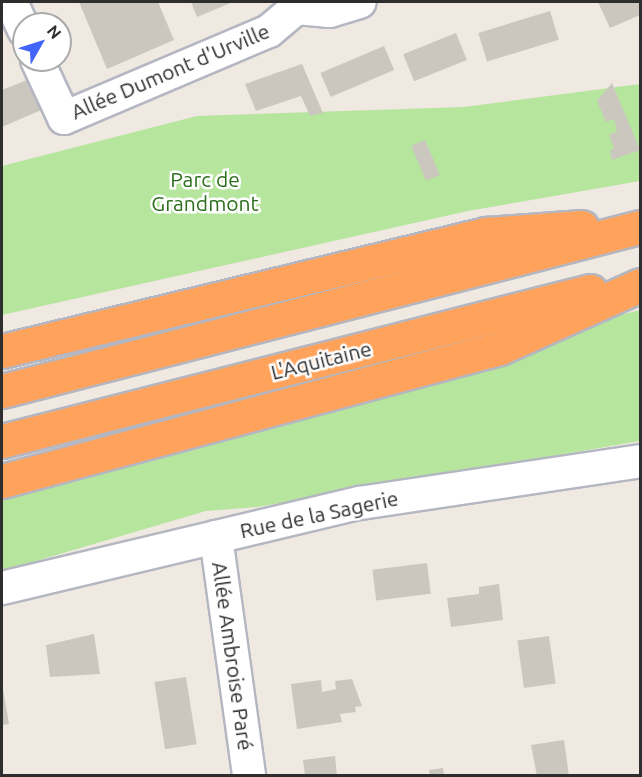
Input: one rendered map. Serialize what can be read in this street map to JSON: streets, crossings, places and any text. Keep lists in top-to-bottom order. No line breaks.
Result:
{"streets":{"highway":["L'Aquitaine"],"street":["Allée Dumont d'Urville","Rue de la Sagerie","Allée Ambroise Paré"]},"crossings":[["Rue de la Sagerie","Allée Ambroise Paré"]],"parks":["Parc de Grandmont"],"north":"top right"}
